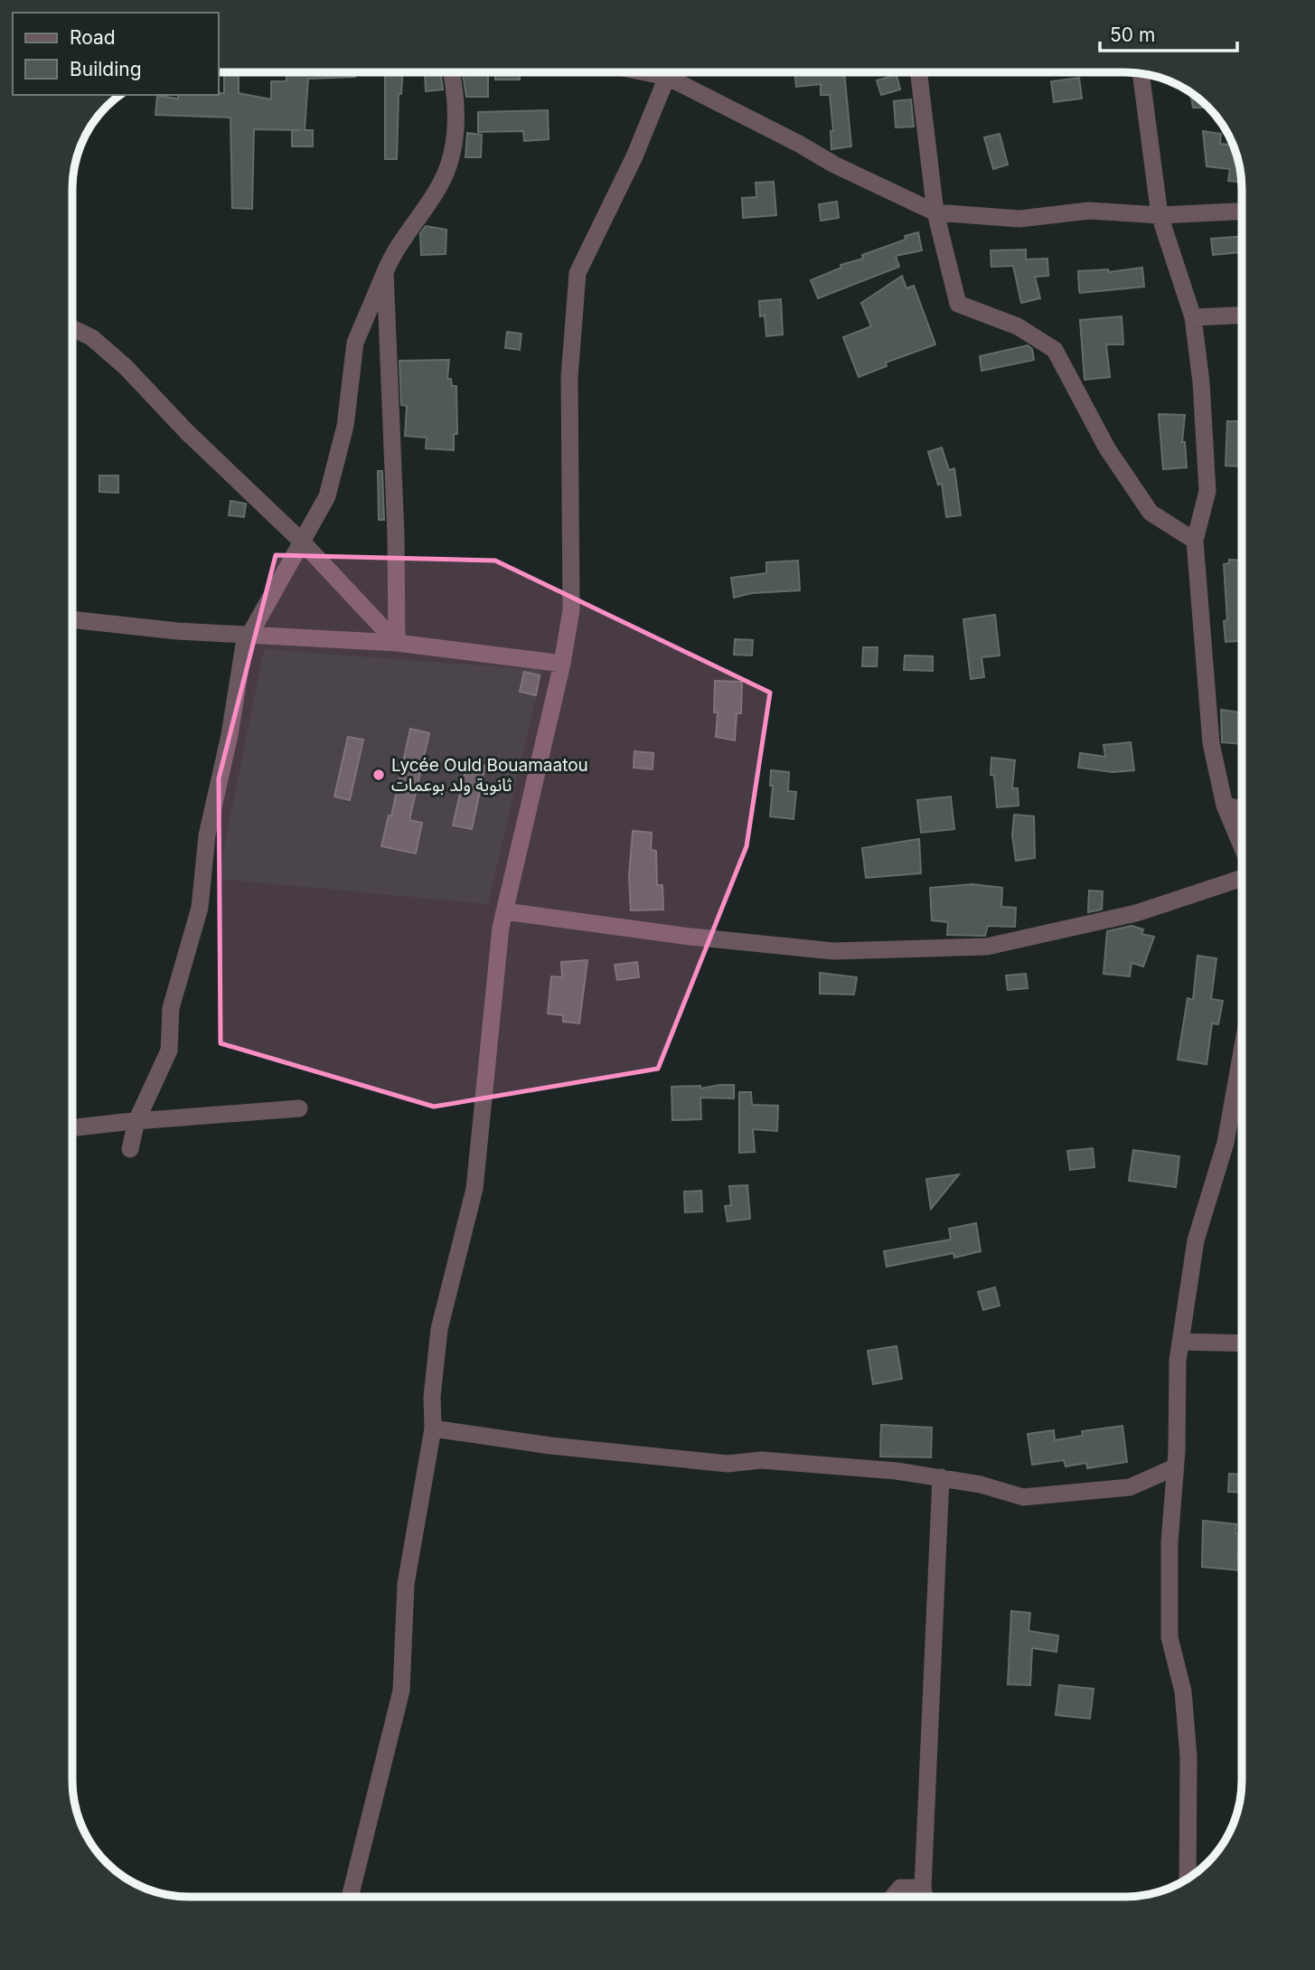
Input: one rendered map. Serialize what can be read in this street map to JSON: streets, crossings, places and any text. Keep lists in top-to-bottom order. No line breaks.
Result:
{"places":["Lycée Ould Bouamaatou ثانوية ولد بوعمات"],"legend":["Road","Building"],"scale_bar":"50 m"}
